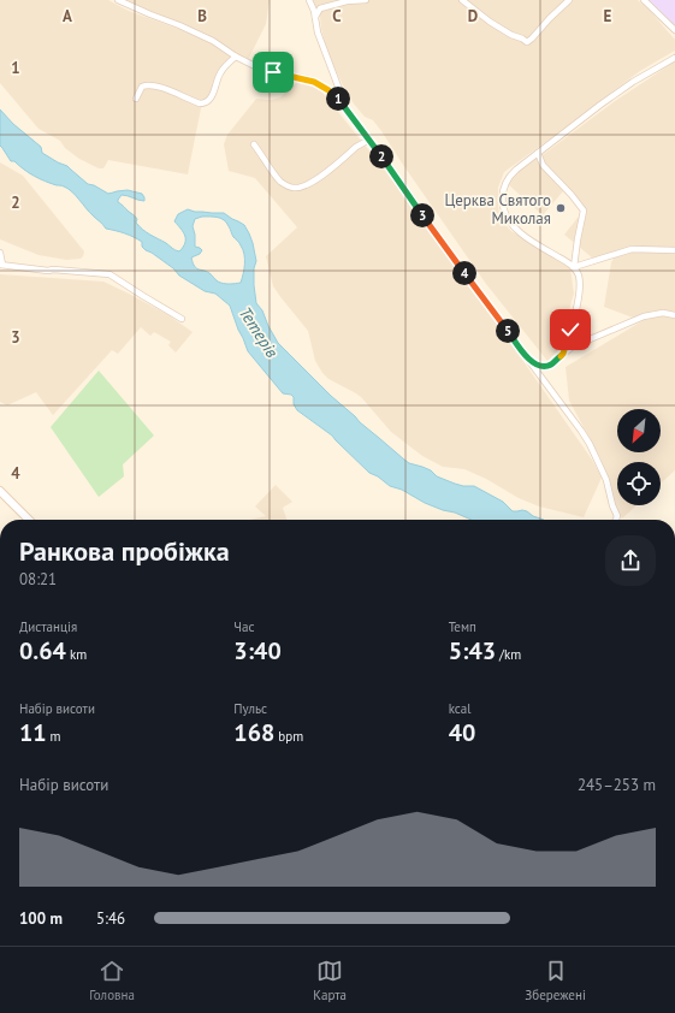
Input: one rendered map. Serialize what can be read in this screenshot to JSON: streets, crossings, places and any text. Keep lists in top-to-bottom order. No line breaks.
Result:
{"water":["Тетерів"],"places":["Церква Святого Миколая"],"north":"bottom left","page":{"pins":["1","2","3","4","5"],"heading":["Ранкова пробіжка","08:21"],"stats":[["Дистанція","0.64 km"],["Час","3:40"],["Темп","5:43 /km"],["Набір висоти","11 m"],["Пульс","168 bpm"],["kcal","40"]],"chart":["Набір висоти","245–253 m"],"list":[{"name":"100 m","note":"5:46"}],"tabs":["Головна","Карта","Збережені"]},"grid":{"columns":["A","B","C","D","E"],"rows":["1","2","3","4"]}}
